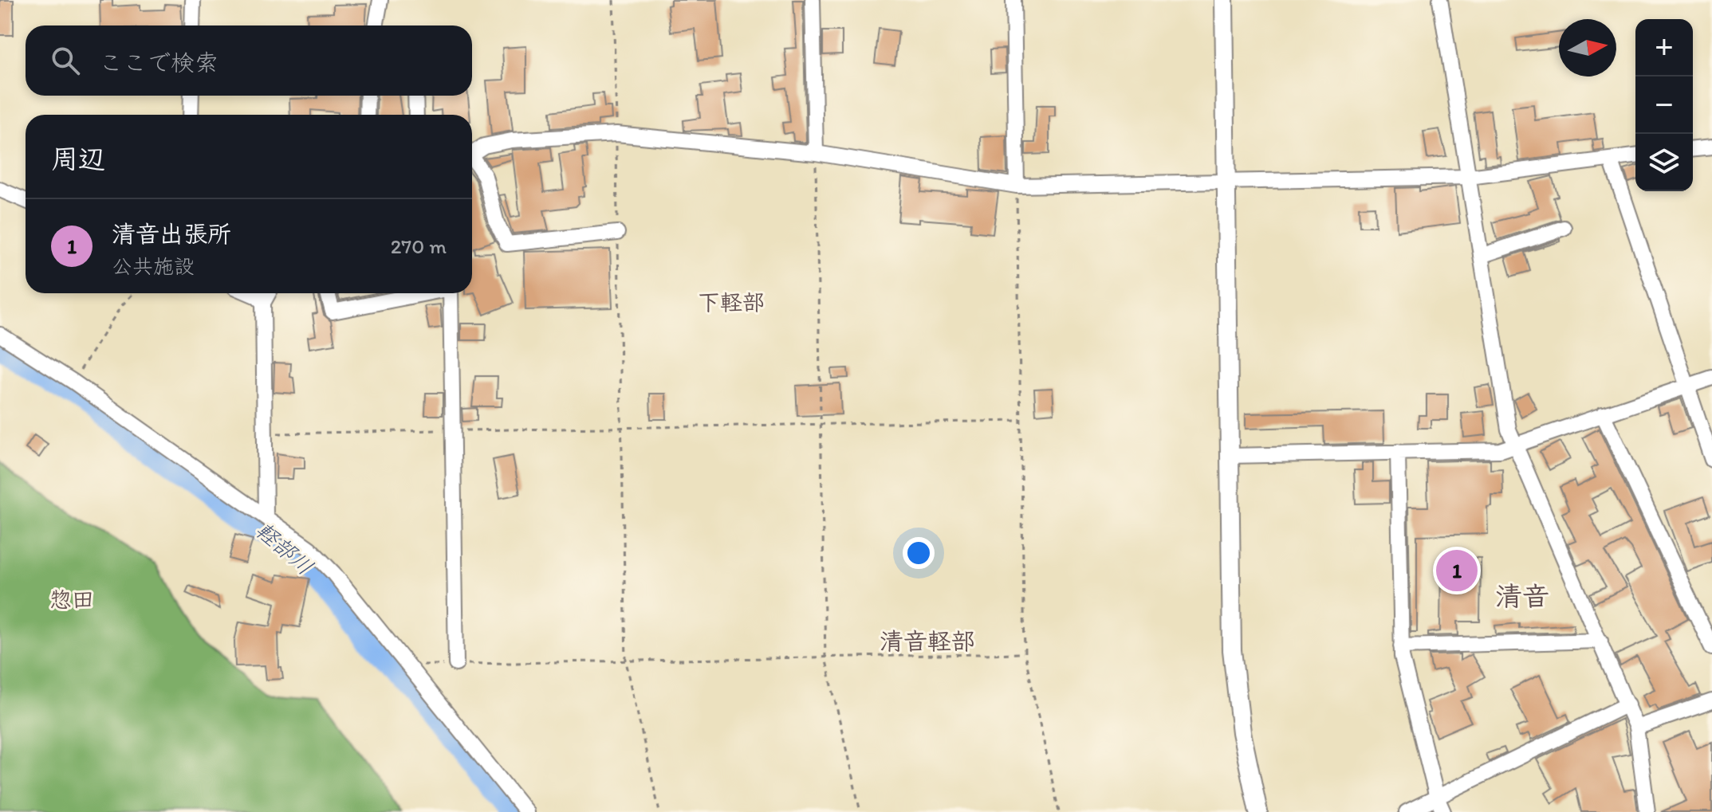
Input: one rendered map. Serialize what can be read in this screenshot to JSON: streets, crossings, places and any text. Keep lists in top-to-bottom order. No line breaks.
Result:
{"districts":["下軽部","清音","惣田","清音軽部"],"water":["軽部川"],"north":"right","page":{"map_buttons":["+","−"],"search":"ここで検索","heading":"周辺","list":[{"mark":"1","name":"清音出張所","note":"公共施設","value":"270 m"}],"pins":"1"}}
